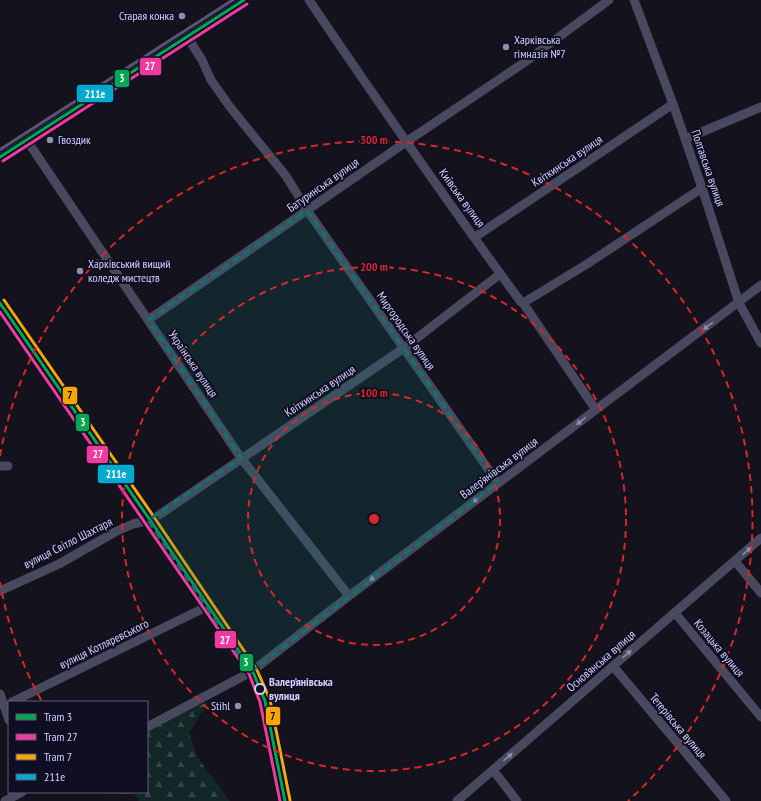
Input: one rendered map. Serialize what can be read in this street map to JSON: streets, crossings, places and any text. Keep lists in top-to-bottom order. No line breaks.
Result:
{"streets":{"street":["Квіткинська вулиця","Полтавська вулиця","Батуринська вулиця","Київська вулиця","Миргородська вулиця","Українська вулиця","Валер’янівська вулиця","вулиця Світло Шахтаря","вулиця Котляревського","Козацька вулиця","Основ’янська вулиця","Тетерівська вулиця"]},"crossings":[["Квіткинська вулиця","Полтавська вулиця"],["Квіткинська вулиця","Київська вулиця"],["Квіткинська вулиця","Миргородська вулиця"],["Квіткинська вулиця","Українська вулиця"],["Квіткинська вулиця","вулиця Світло Шахтаря"],["Полтавська вулиця","Валер’янівська вулиця"],["Батуринська вулиця","Київська вулиця"],["Батуринська вулиця","Миргородська вулиця"],["Батуринська вулиця","Українська вулиця"],["Київська вулиця","Валер’янівська вулиця"],["Миргородська вулиця","Валер’янівська вулиця"],["Українська вулиця","Валер’янівська вулиця"],["Козацька вулиця","Основ’янська вулиця"],["Основ’янська вулиця","Тетерівська вулиця"]],"one_way":["Валер’янівська вулиця","Основ’янська вулиця"],"places":["Старая конка","Харківська гімназія №7","Гвоздик","Харківський вищий коледж мистецтв","Валер’янівська вулиця","Stihl"],"lines":["tram line 3","transit line 211е","tram line 27","tram line 7"],"legend":["Tram 3","Tram 27","Tram 7","211е"],"rings":["300 m","200 m","100 m"]}
